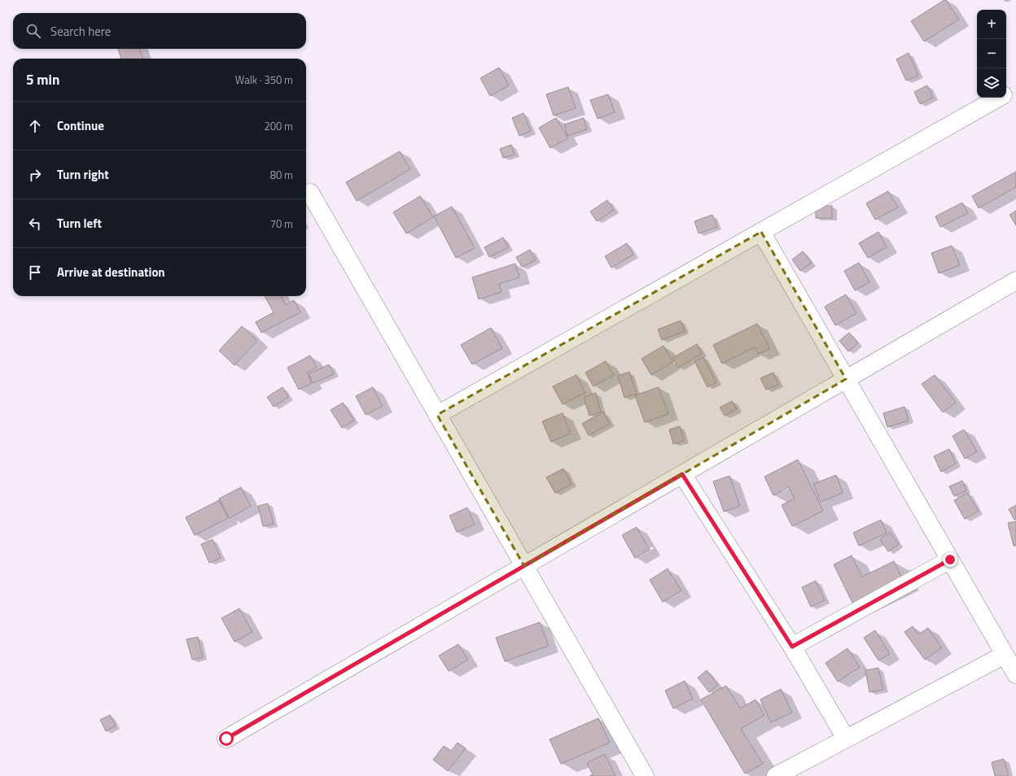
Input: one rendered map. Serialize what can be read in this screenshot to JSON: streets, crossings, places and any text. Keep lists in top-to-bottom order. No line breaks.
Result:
{"page":{"map_buttons":["+","−"],"search":"Search here","heading":["5 min","Walk · 350 m"],"list":[["Continue","200 m"],["Turn right","80 m"],["Turn left","70 m"],"Arrive at destination"]}}
